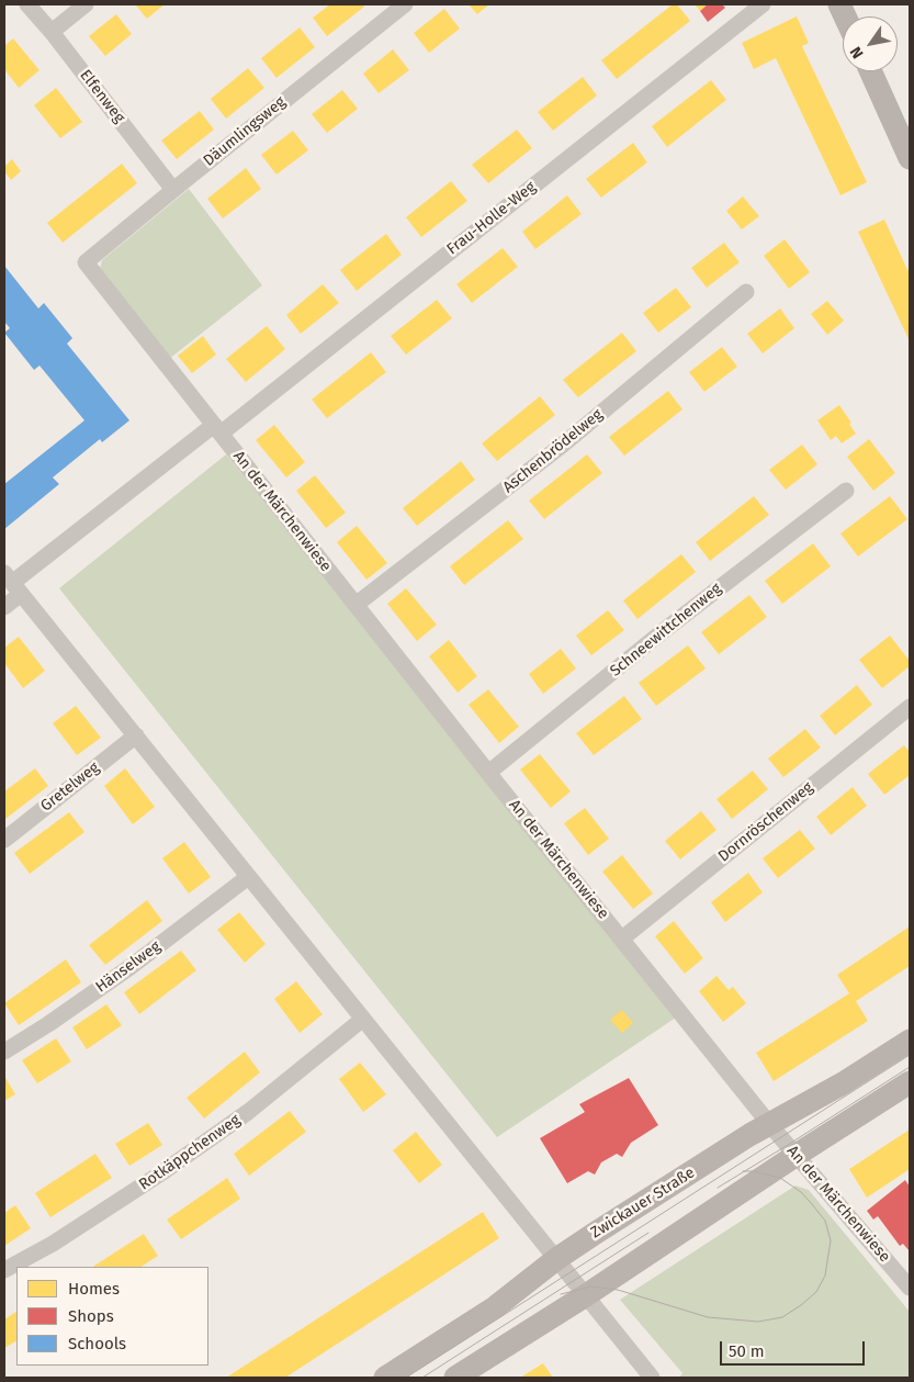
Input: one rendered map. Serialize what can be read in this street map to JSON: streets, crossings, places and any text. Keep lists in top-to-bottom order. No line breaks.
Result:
{"streets":{"main road":["Zwickauer Straße"],"street":["Elfenweg","Däumlingsweg","Frau-Holle-Weg","Aschenbrödelweg","An der Märchenwiese","Schneewittchenweg","Gretelweg","Dornröschenweg","Hänselweg","Rotkäppchenweg"]},"crossings":[["Elfenweg","Däumlingsweg"],["Däumlingsweg","An der Märchenwiese"],["Frau-Holle-Weg","An der Märchenwiese"],["Aschenbrödelweg","An der Märchenwiese"],["An der Märchenwiese","Schneewittchenweg"],["An der Märchenwiese","Dornröschenweg"],["An der Märchenwiese","Zwickauer Straße"]],"legend":["Homes","Shops","Schools"],"scale_bar":"50 m","north":"bottom left"}
